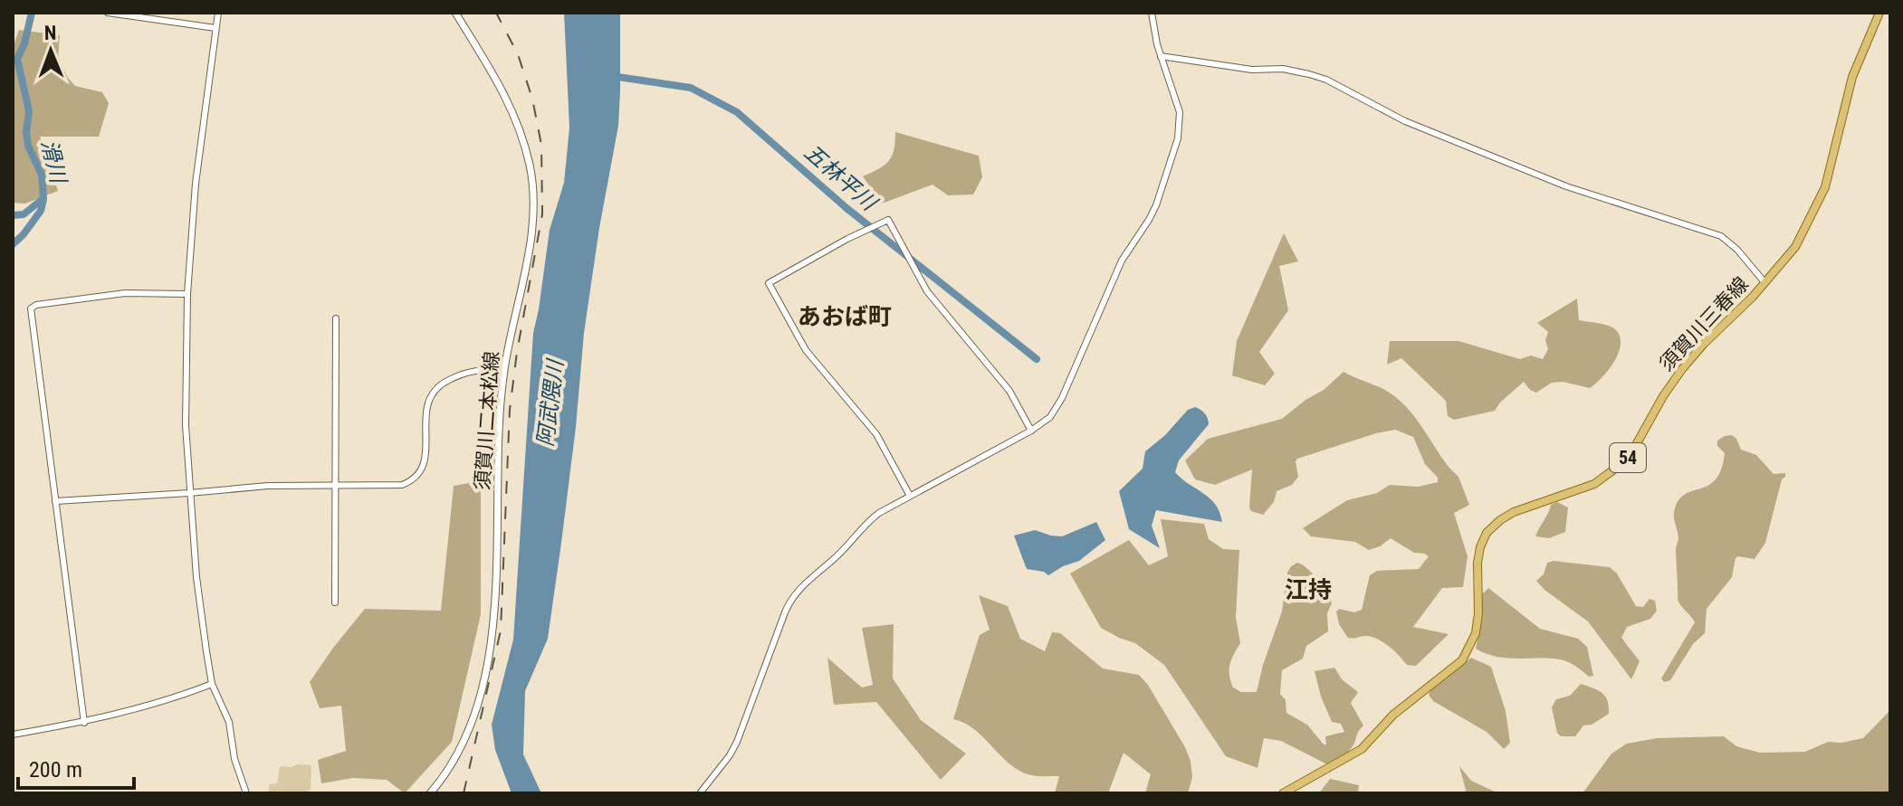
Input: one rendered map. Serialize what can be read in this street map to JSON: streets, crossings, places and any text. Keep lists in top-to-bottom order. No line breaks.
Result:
{"streets":{"main road":["須賀川三春線","須賀川二本松線","54"]},"districts":["あおば町","江持"],"water":["滑川","五林平川","阿武隈川"],"scale_bar":"200 m","north":"top"}
